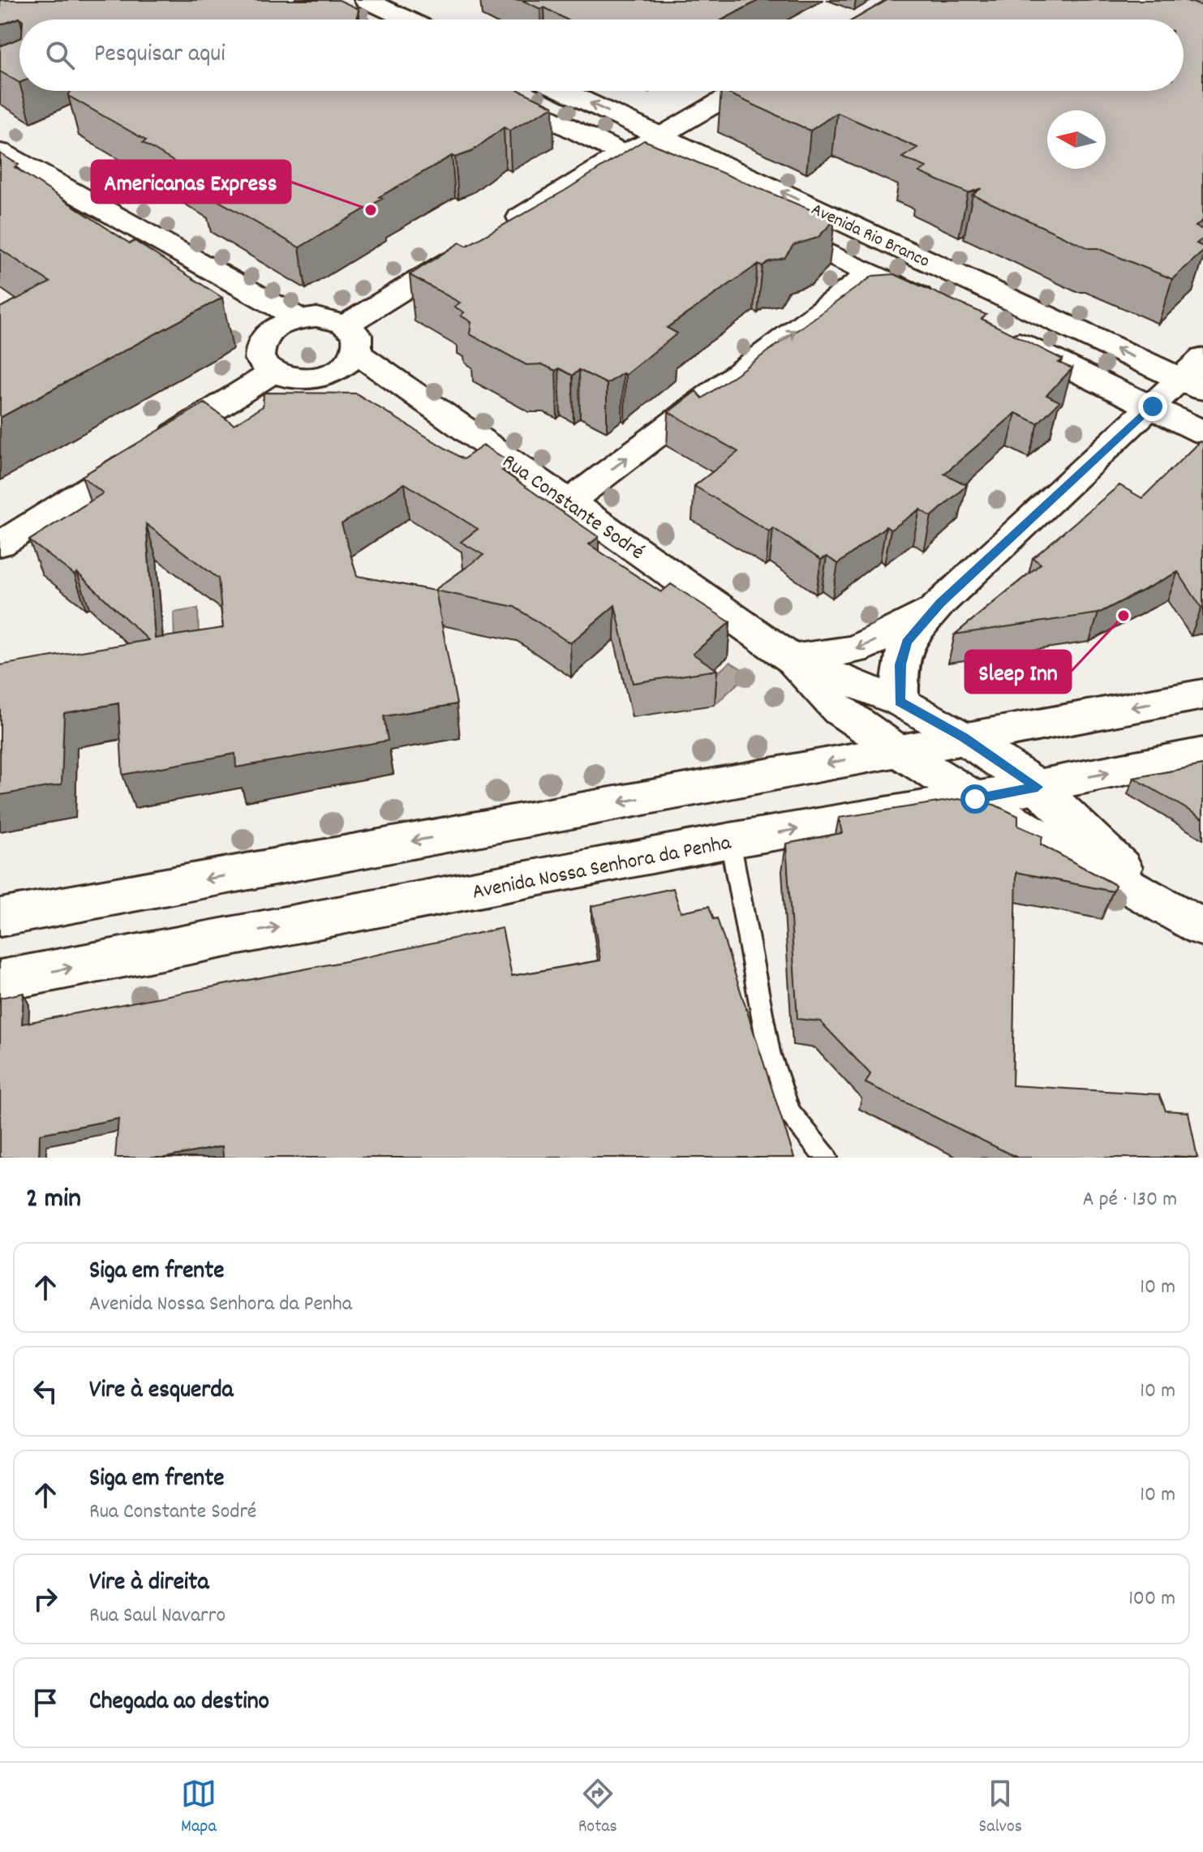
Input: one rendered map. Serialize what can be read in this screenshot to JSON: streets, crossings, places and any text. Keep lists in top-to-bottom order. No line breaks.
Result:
{"streets":{"main road":["Avenida Rio Branco","Avenida Nossa Senhora da Penha"],"street":["Rua Constante Sodré"]},"places":["Americanas Express","Sleep Inn"],"north":"left","page":{"search":"Pesquisar aqui","heading":["2 min","A pé · 130 m"],"list":[["Siga em frente","Avenida Nossa Senhora da Penha","10 m"],["Vire à esquerda","10 m"],["Siga em frente","Rua Constante Sodré","10 m"],["Vire à direita","Rua Saul Navarro","100 m"],"Chegada ao destino"],"nav":["Mapa","Rotas","Salvos"]}}
